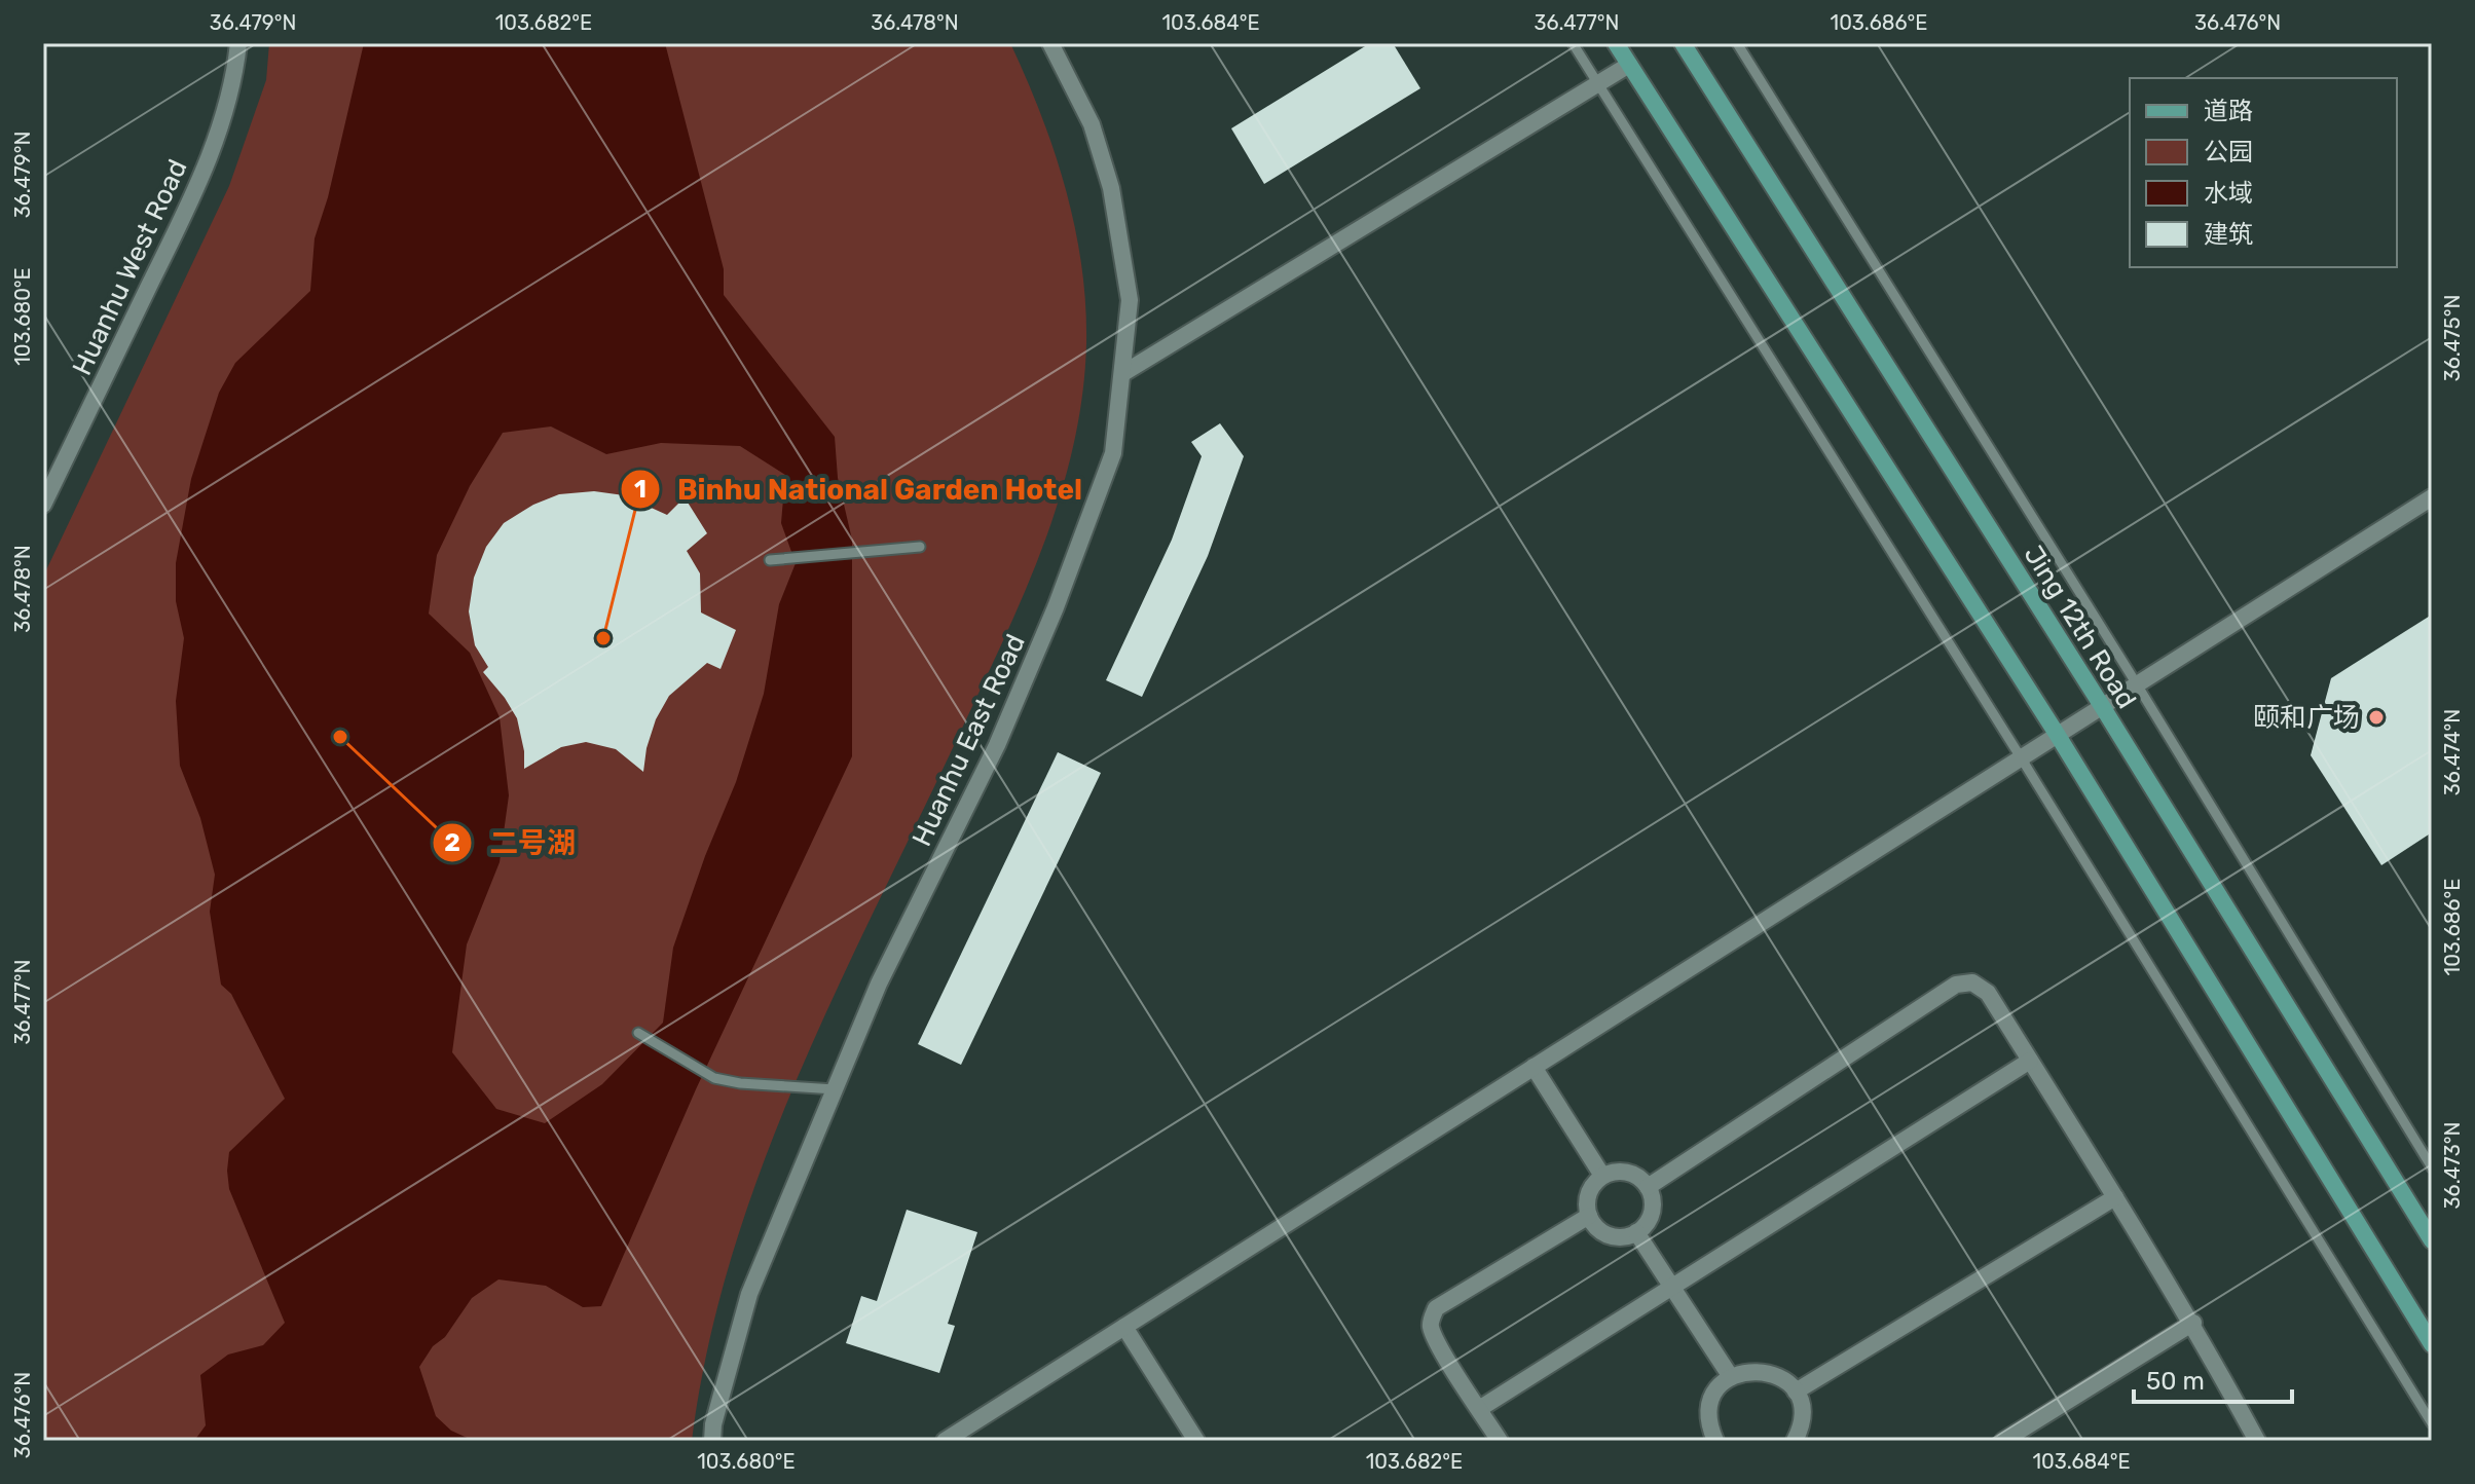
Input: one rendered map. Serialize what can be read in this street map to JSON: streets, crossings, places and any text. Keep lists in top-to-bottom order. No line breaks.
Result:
{"streets":{"main road":["Jing 12th Road"],"street":["Huanhu West Road","Huanhu East Road"]},"places":["Binhu National Garden Hotel","颐和广场","二号湖"],"legend":["道路","公园","水域","建筑"],"scale_bar":"50 m","coordinates":["36.479°N","103.682°E","36.478°N","103.684°E","36.477°N","103.686°E","36.476°N","103.680°E","36.475°N","36.474°N","36.473°N"]}
